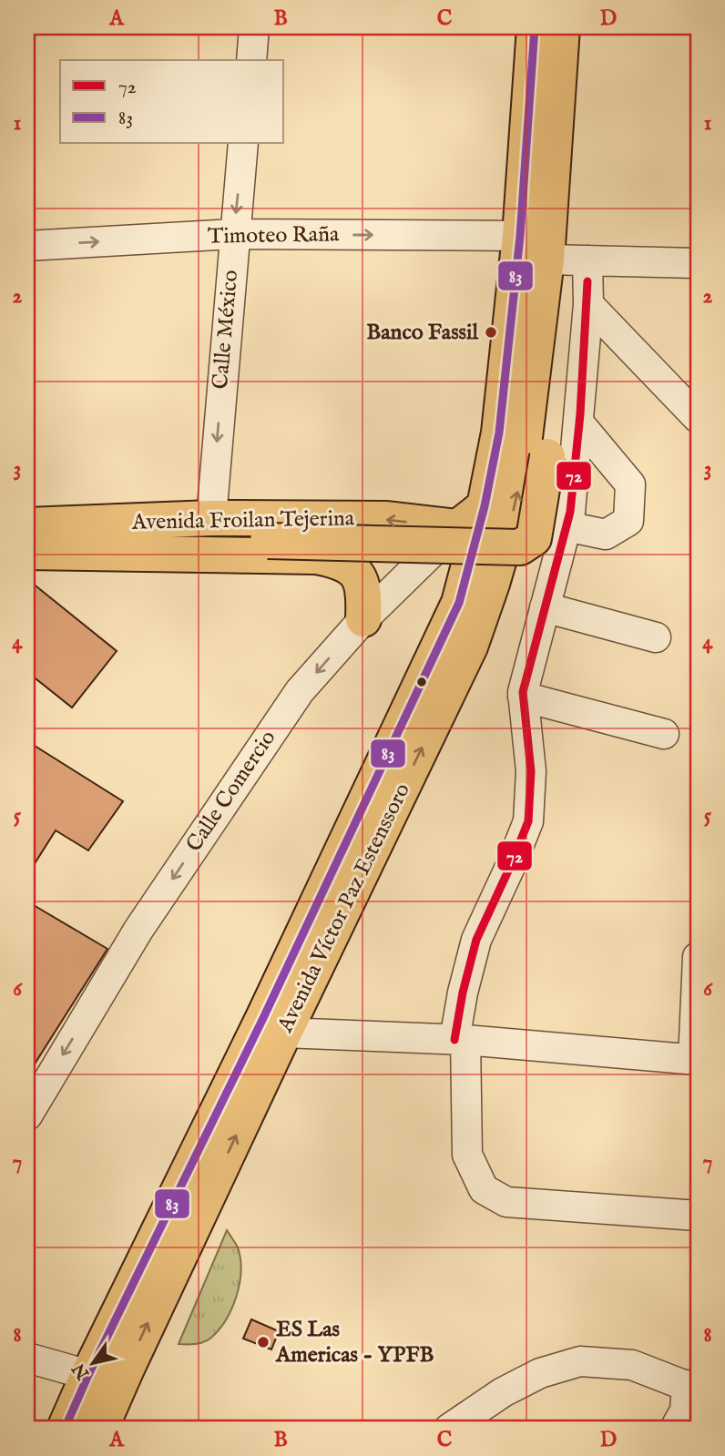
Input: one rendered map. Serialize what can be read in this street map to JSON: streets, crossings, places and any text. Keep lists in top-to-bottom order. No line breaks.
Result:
{"streets":{"main road":["Avenida Froilan Tejerina","Avenida Víctor Paz Estenssoro"],"street":["Timoteo Raña","Calle México","Calle Comercio"]},"crossings":[["Timoteo Raña","Calle México"],["Timoteo Raña","Avenida Víctor Paz Estenssoro"],["Calle México","Avenida Froilan Tejerina"],["Avenida Froilan Tejerina","Calle Comercio"],["Avenida Froilan Tejerina","Avenida Víctor Paz Estenssoro"],["Calle Comercio","Avenida Víctor Paz Estenssoro"]],"one_way":["Timoteo Raña","Calle México","Avenida Froilan Tejerina","Calle Comercio"],"places":["Banco Fassil","ES Las Americas - YPFB"],"lines":["transit line 83","transit line 72"],"legend":["72","83"],"north":"bottom left","grid":{"columns":["A","B","C","D"],"rows":["1","2","3","4","5","6","7","8"]}}
